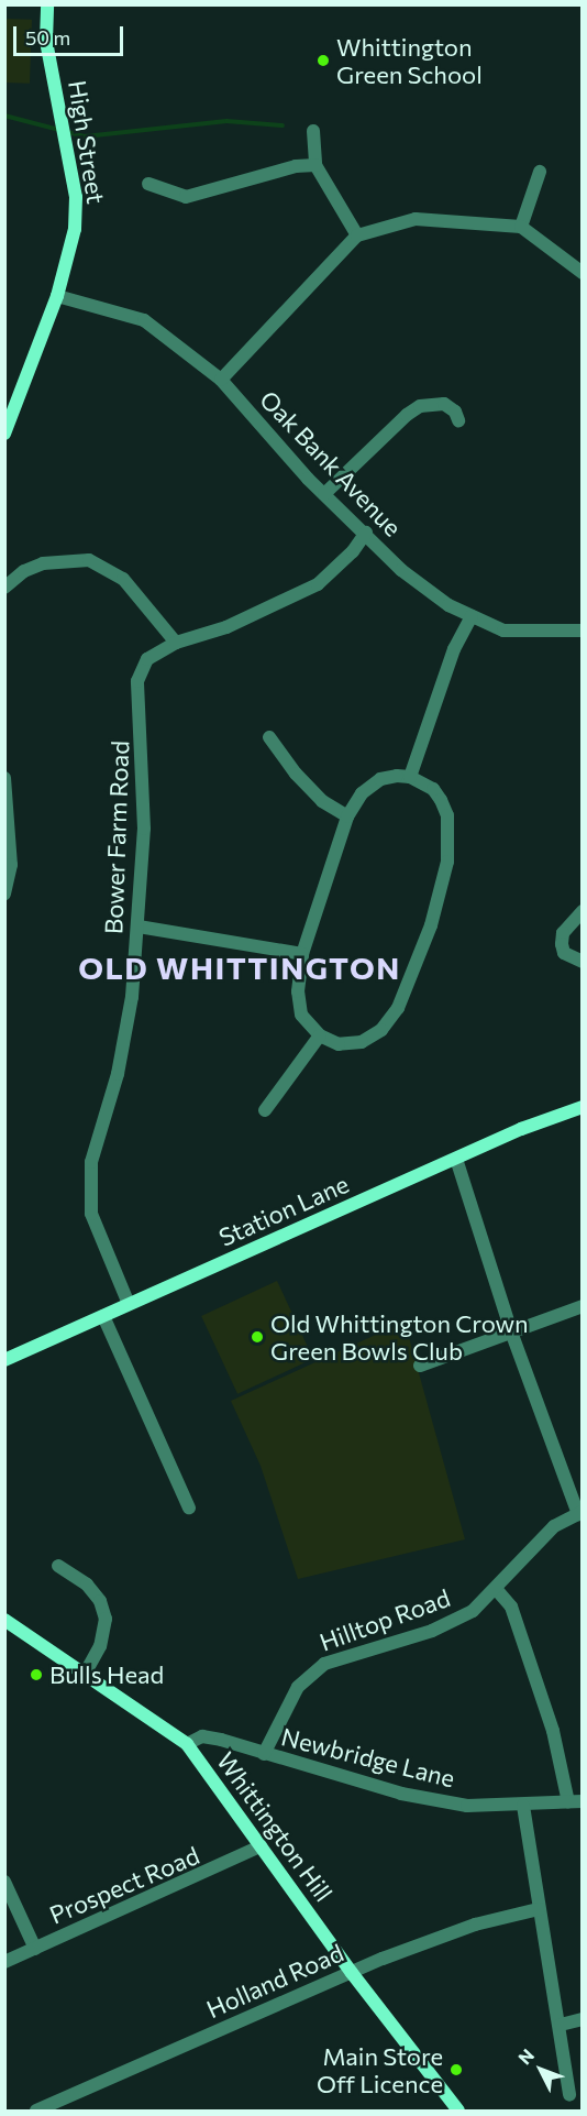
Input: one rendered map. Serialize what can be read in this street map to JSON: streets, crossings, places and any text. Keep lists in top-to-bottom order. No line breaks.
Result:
{"streets":{"main road":["High Street","Station Lane","Whittington Hill"],"street":["Oak Bank Avenue","Bower Farm Road","Hilltop Road","Newbridge Lane","Prospect Road","Holland Road"]},"crossings":[["High Street","Oak Bank Avenue"],["Oak Bank Avenue","Bower Farm Road"],["Bower Farm Road","Station Lane"],["Station Lane","Hilltop Road"],["Hilltop Road","Newbridge Lane"],["Newbridge Lane","Whittington Hill"],["Whittington Hill","Prospect Road"],["Whittington Hill","Holland Road"]],"districts":["OLD WHITTINGTON"],"places":["Whittington Green School","Old Whittington Crown Green Bowls Club","Bulls Head","Main Store Off Licence"],"scale_bar":"50 m","north":"top left"}
